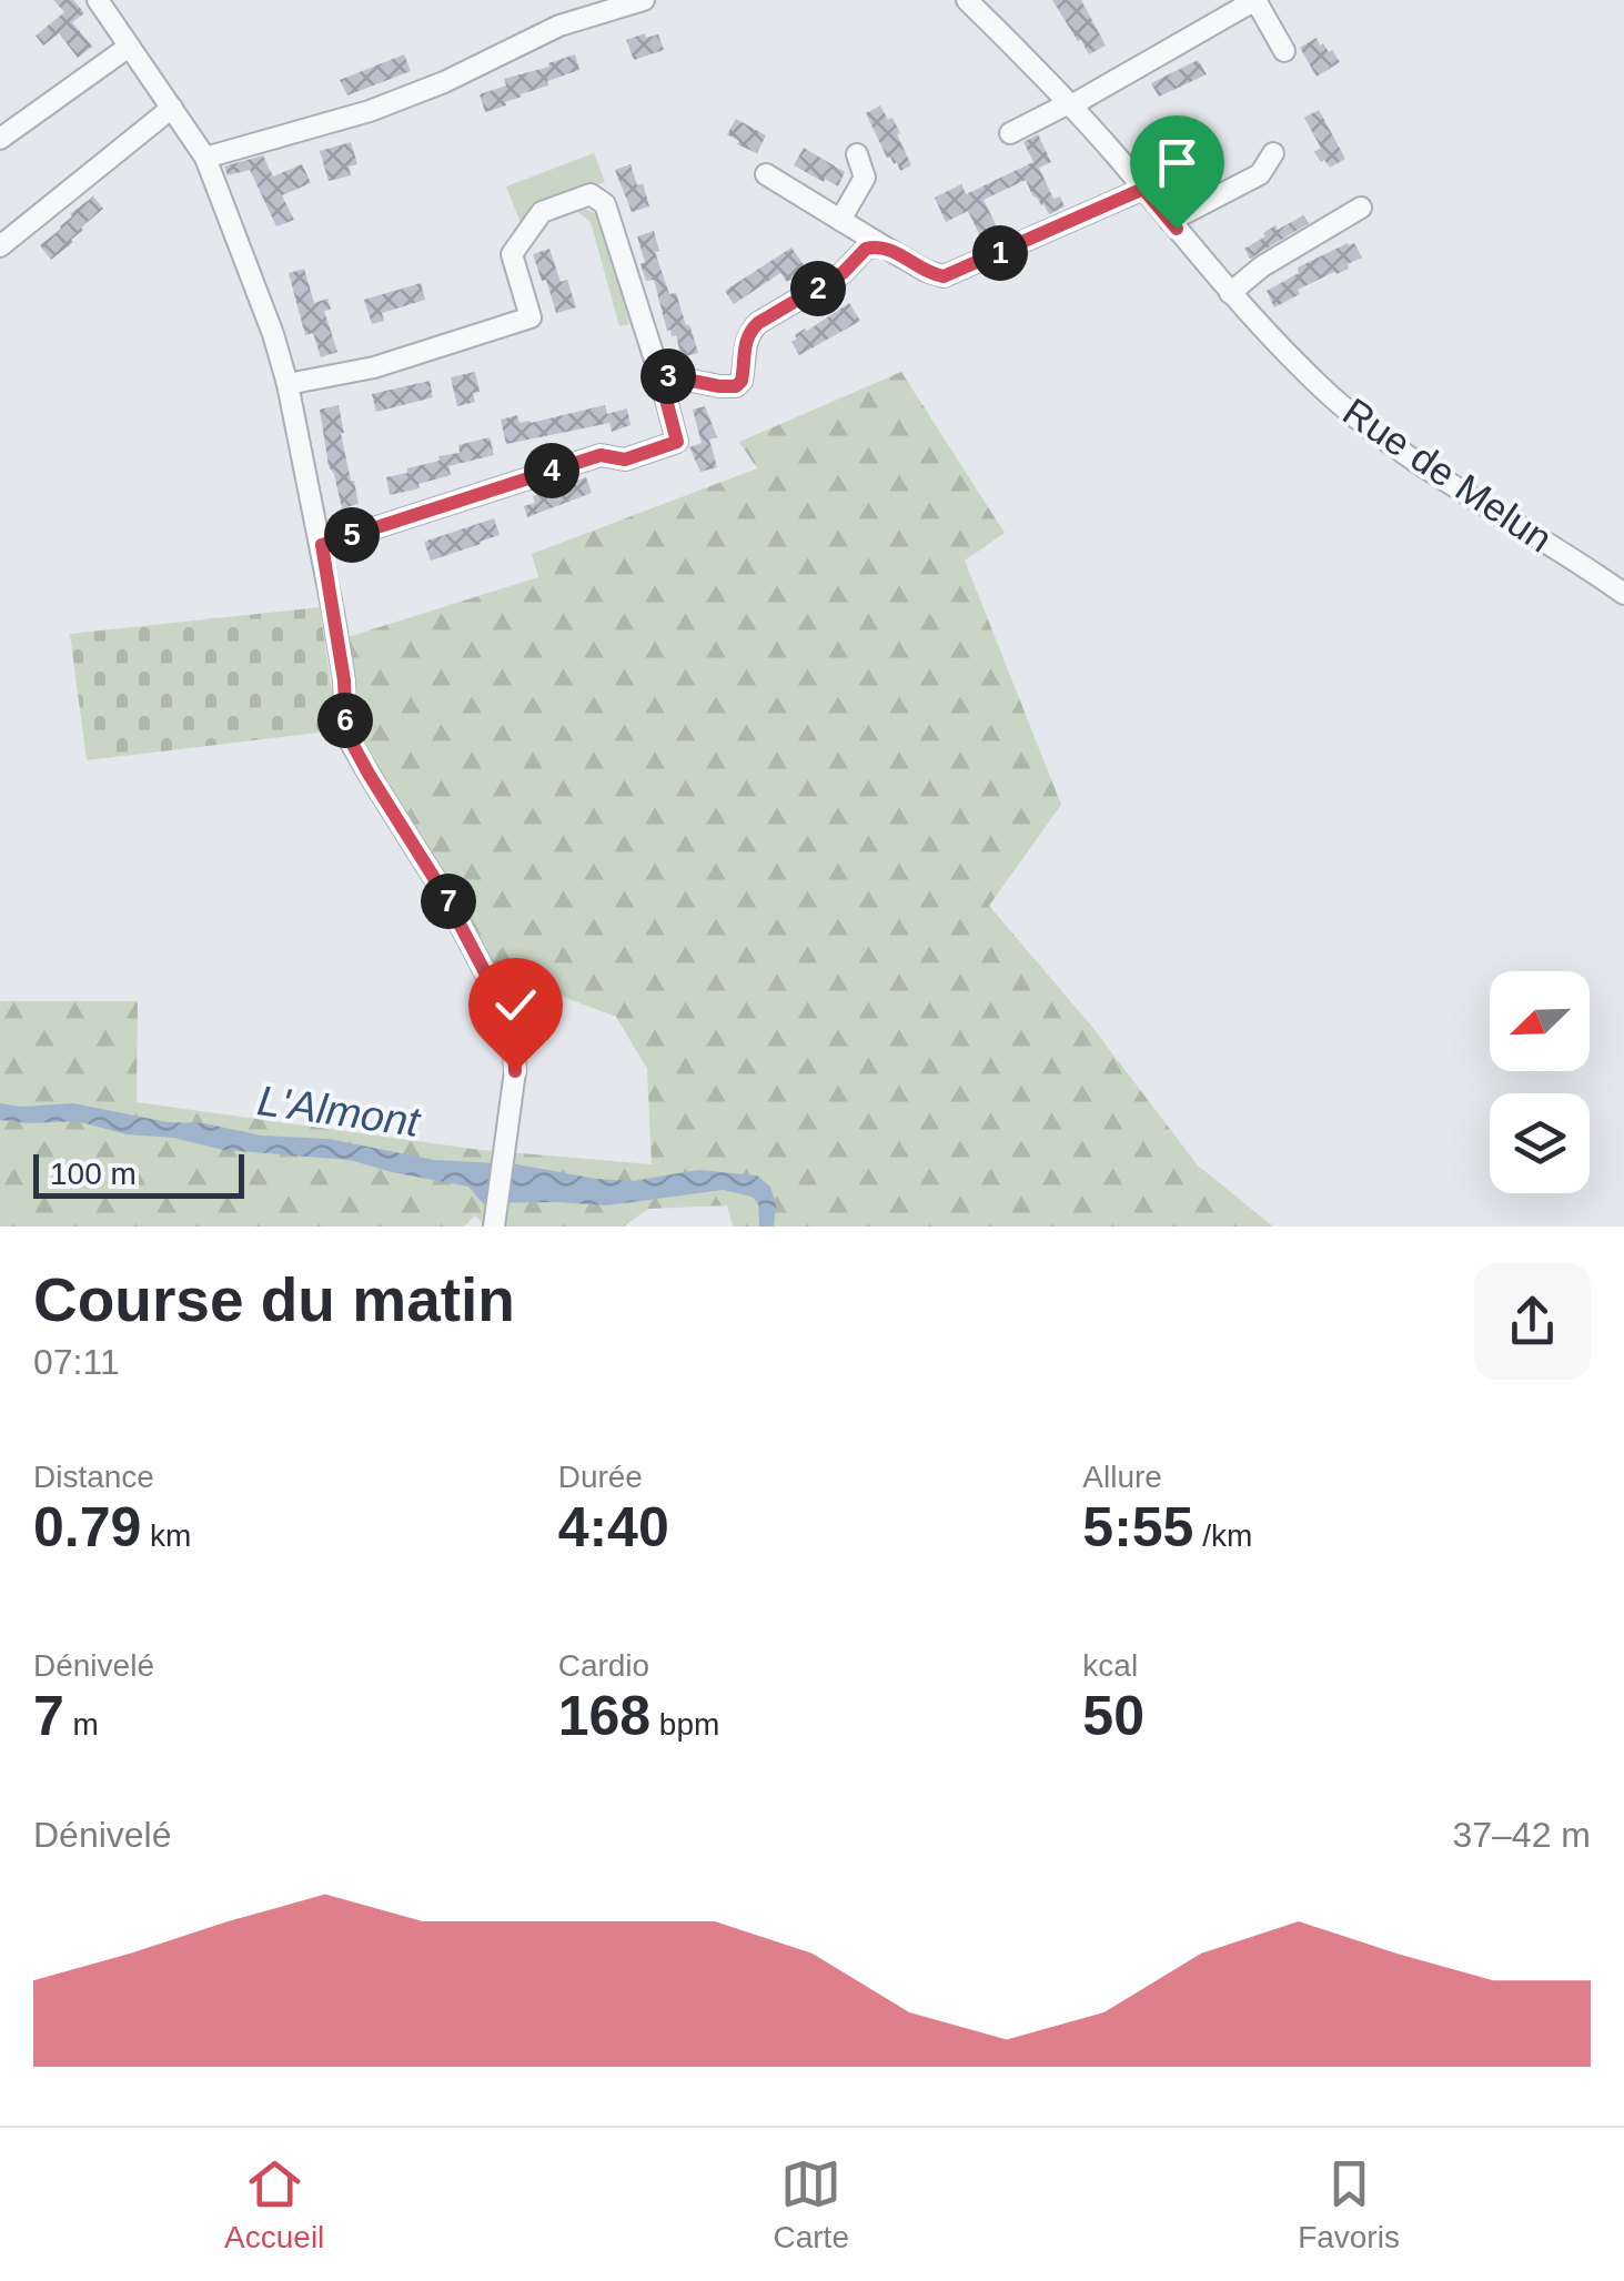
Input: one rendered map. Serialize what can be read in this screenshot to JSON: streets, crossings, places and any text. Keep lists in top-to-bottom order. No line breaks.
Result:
{"streets":{"street":["Rue de Melun"]},"water":["L'Almont"],"scale_bar":"100 m","north":"bottom left","page":{"pins":["1","2","3","4","5","6","7"],"scale":"100 m","heading":["Course du matin","07:11"],"stats":[["Distance","0.79 km"],["Durée","4:40"],["Allure","5:55 /km"],["Dénivelé","7 m"],["Cardio","168 bpm"],["kcal","50"]],"chart":["Dénivelé","37–42 m"],"tabs":["Accueil","Carte","Favoris"]}}
